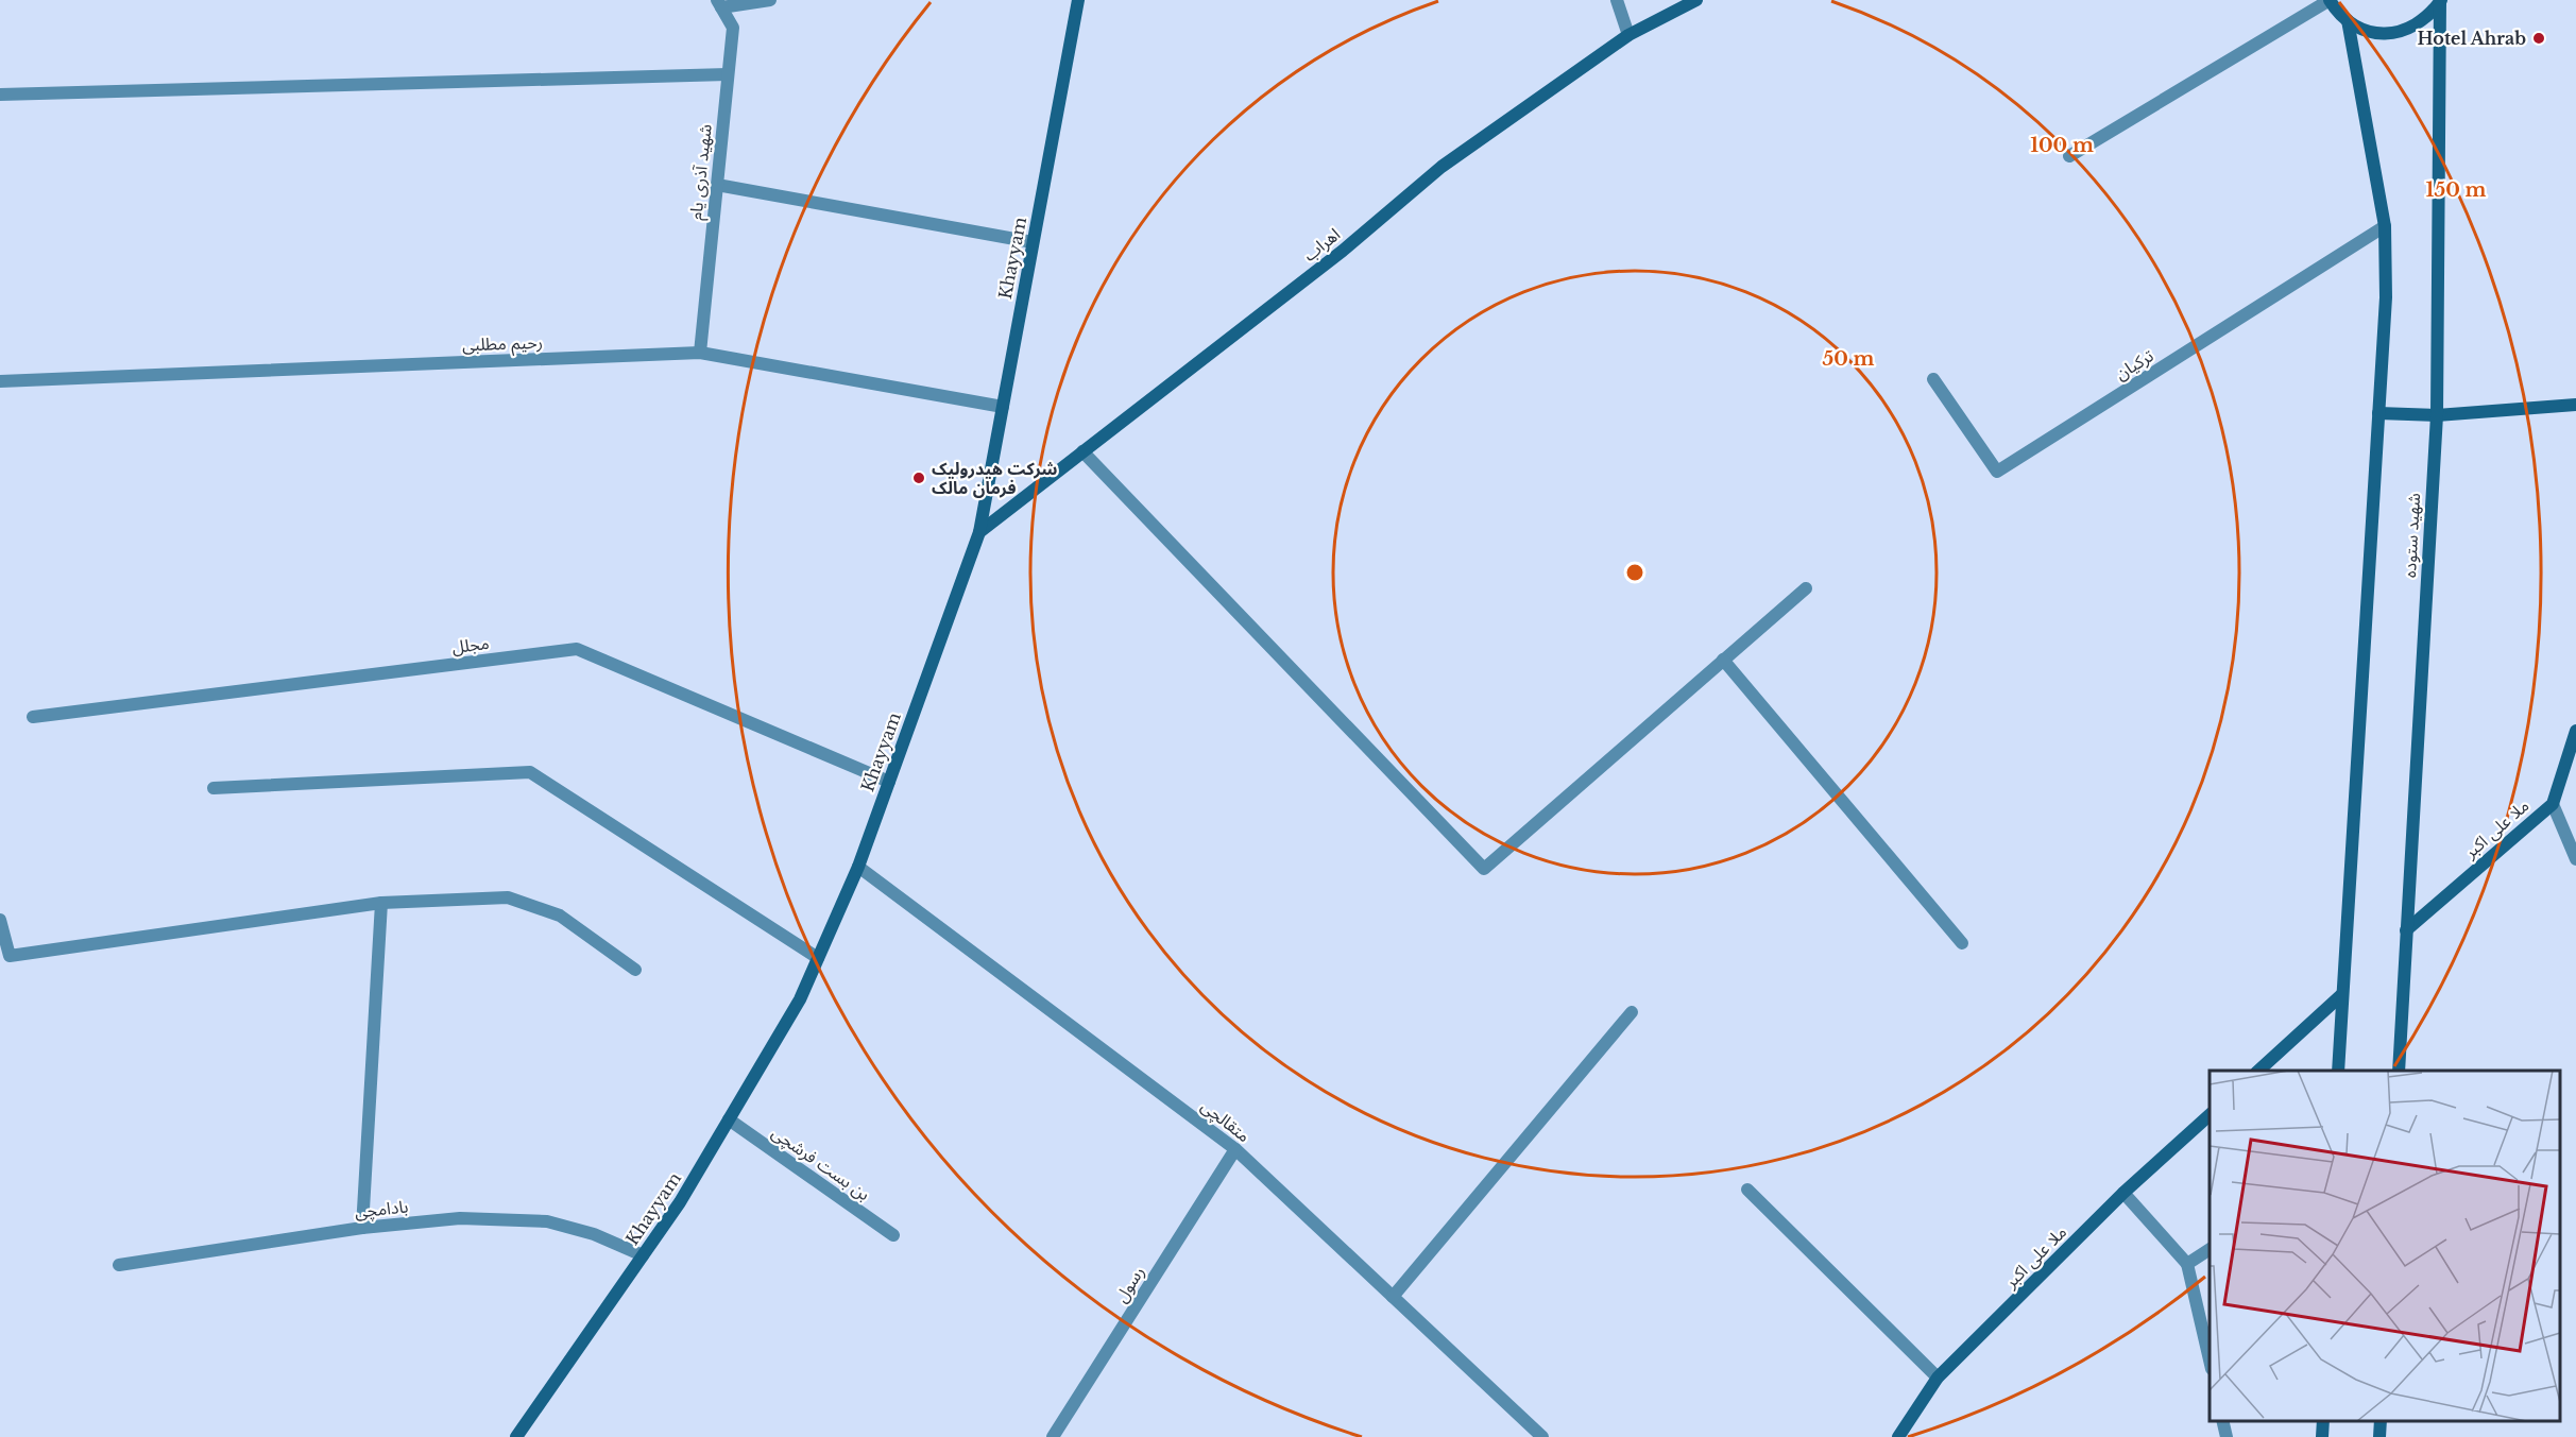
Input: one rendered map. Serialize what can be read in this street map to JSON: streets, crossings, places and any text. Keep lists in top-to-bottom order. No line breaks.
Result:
{"streets":{"street":["شهید آذری یام","اهراب","Khayyam","رحیم مطلبی","ترکیان","شهید ستوده","مجلل","ملا علی اکبر","متقالچی","بن بست فرشچی","بادامچی","رسول"]},"crossings":[["شهید آذری یام","رحیم مطلبی"],["اهراب","Khayyam"],["Khayyam","رحیم مطلبی"],["Khayyam","مجلل"],["Khayyam","متقالچی"],["Khayyam","بن بست فرشچی"],["Khayyam","بادامچی"],["شهید ستوده","ملا علی اکبر"],["متقالچی","رسول"]],"places":["Hotel Ahrab","شرکت هیدرولیک فرمان مالک"],"rings":["100 m","150 m","50 m"]}
